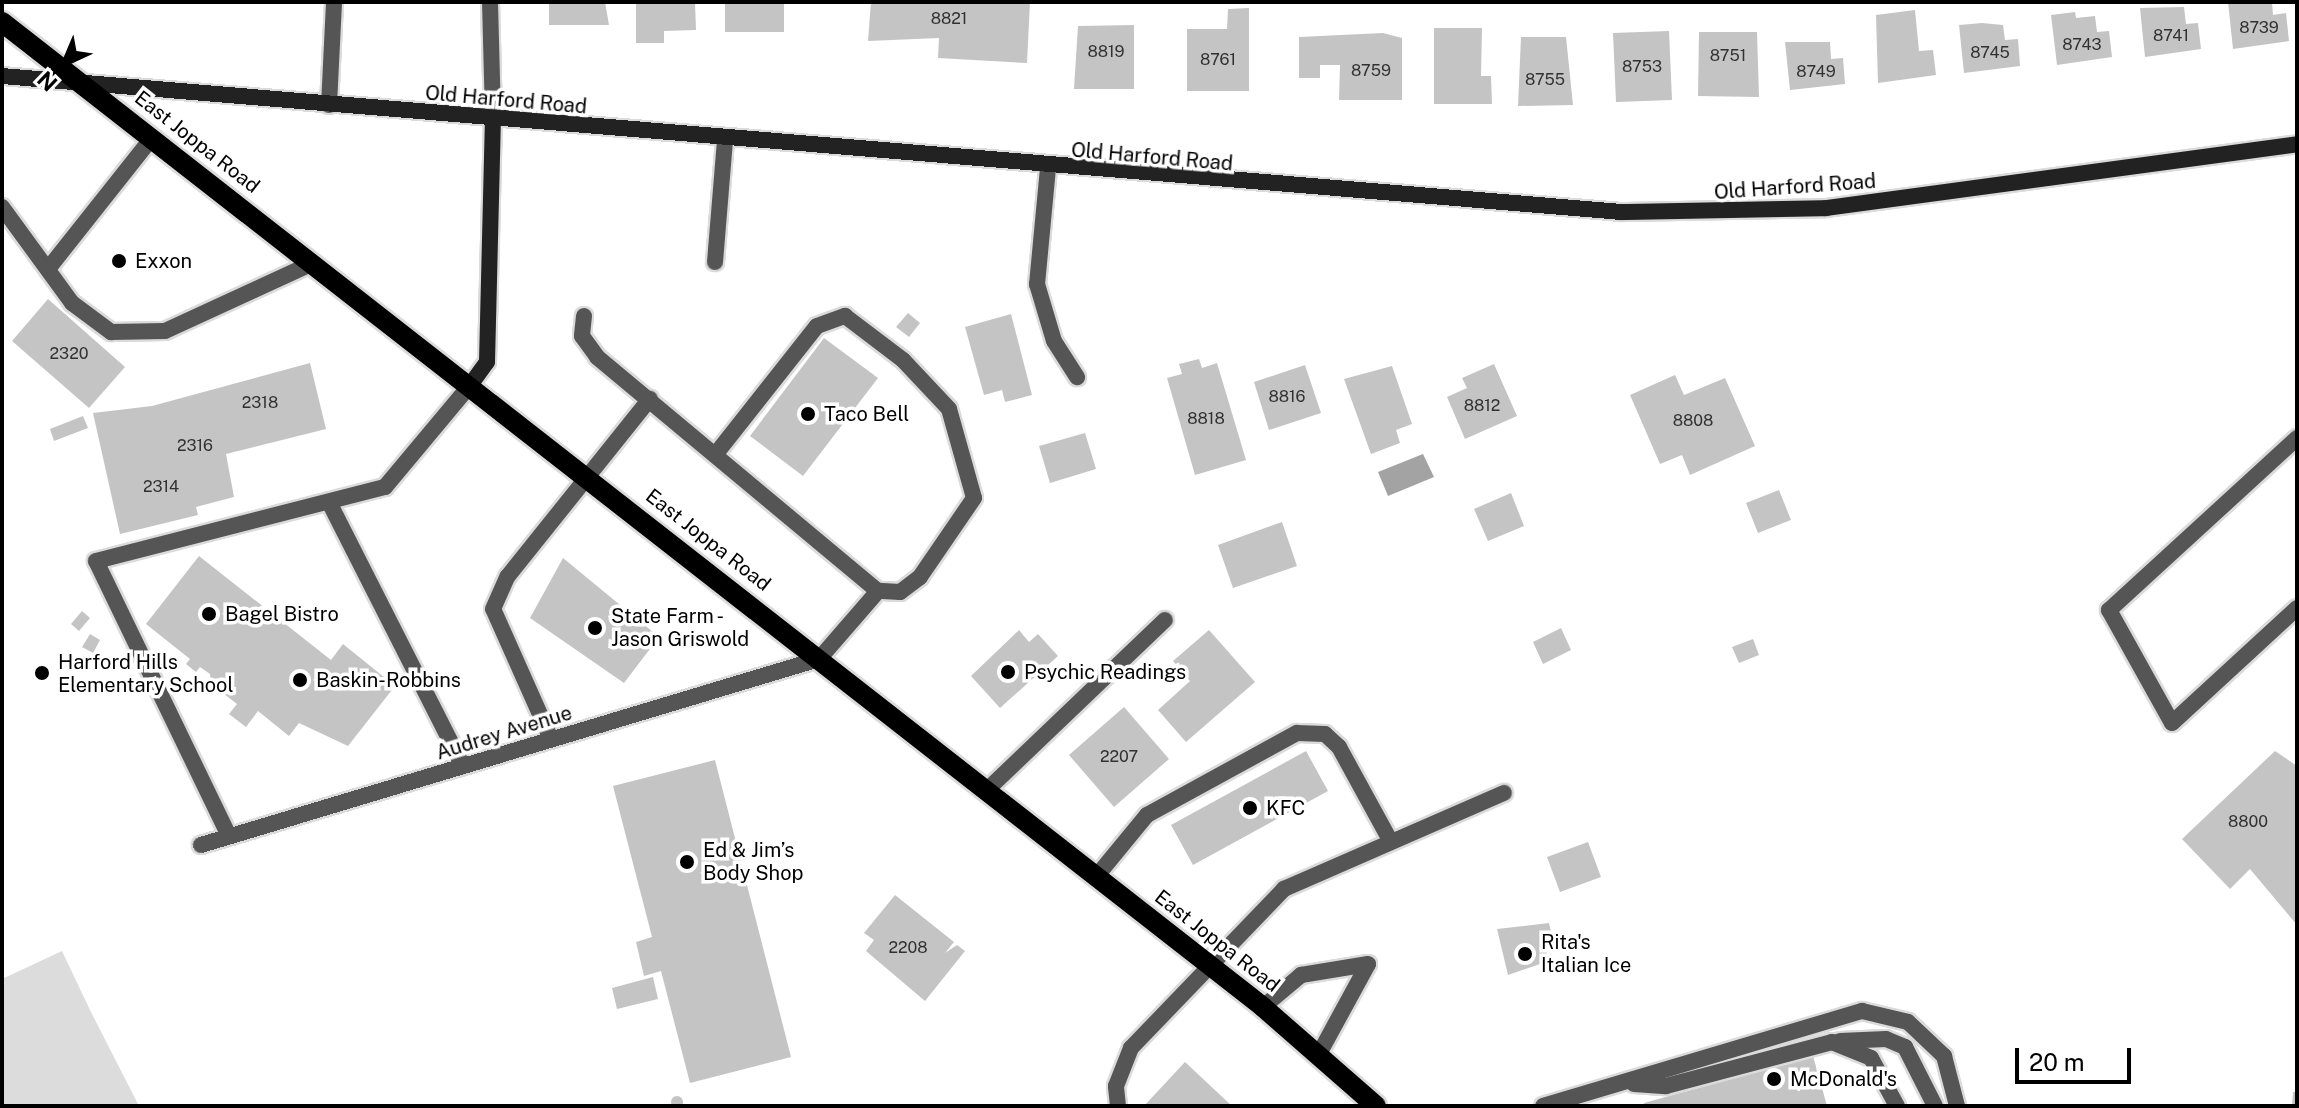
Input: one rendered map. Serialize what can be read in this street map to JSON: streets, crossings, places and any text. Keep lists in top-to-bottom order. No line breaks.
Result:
{"streets":{"main road":["East Joppa Road"],"street":["Old Harford Road","Audrey Avenue"]},"crossings":[["Old Harford Road","East Joppa Road"],["East Joppa Road","Audrey Avenue"]],"places":["Exxon","Taco Bell","Bagel Bistro","State Farm - Jason Griswold","Psychic Readings","Harford Hills Elementary School","Baskin-Robbins","KFC","Ed & Jim’s Body Shop","Rita's Italian Ice","McDonald's"],"house_numbers":["8821","8739","8741","8743","8819","8745","8751","8761","8753","8759","8749","8755","2320","8816","2318","8812","8818","8808","2316","2314","2207","8800","2208"],"scale_bar":"20 m","north":"bottom left"}
